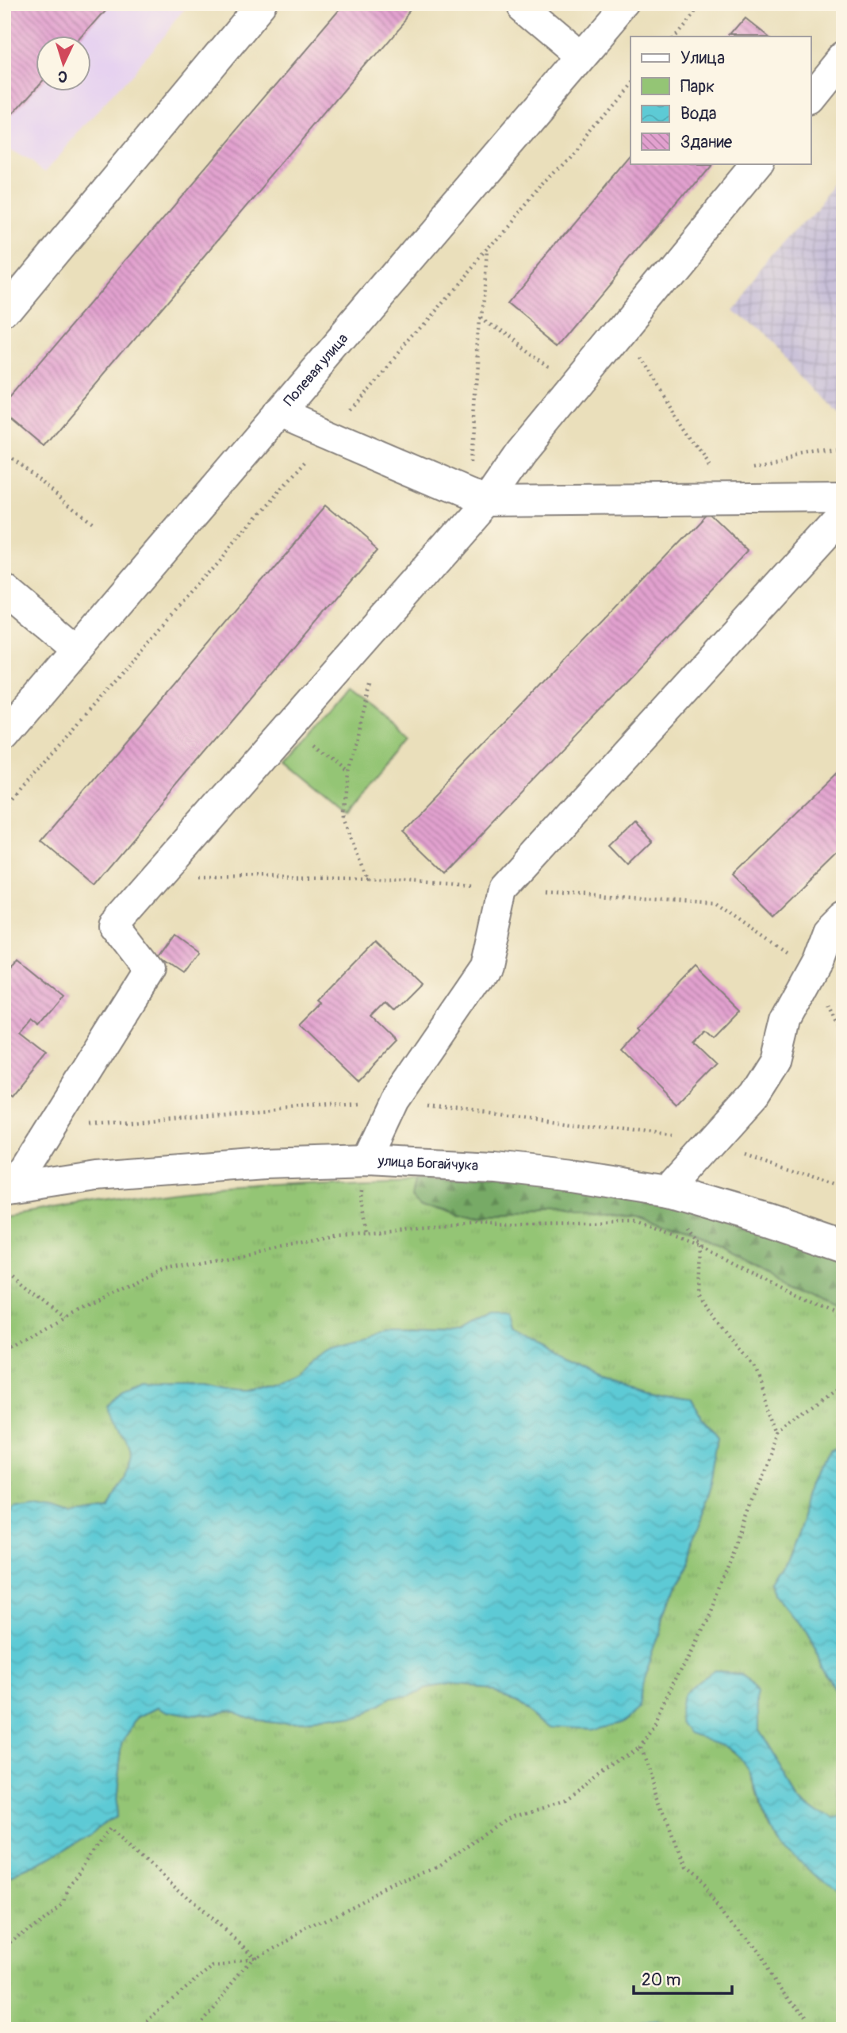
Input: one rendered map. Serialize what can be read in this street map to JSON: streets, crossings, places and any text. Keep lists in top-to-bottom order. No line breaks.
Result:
{"streets":{"street":["Полевая улица","улица Богайчука"]},"legend":["Улица","Парк","Вода","Здание"],"scale_bar":"20 m","north":"bottom"}
